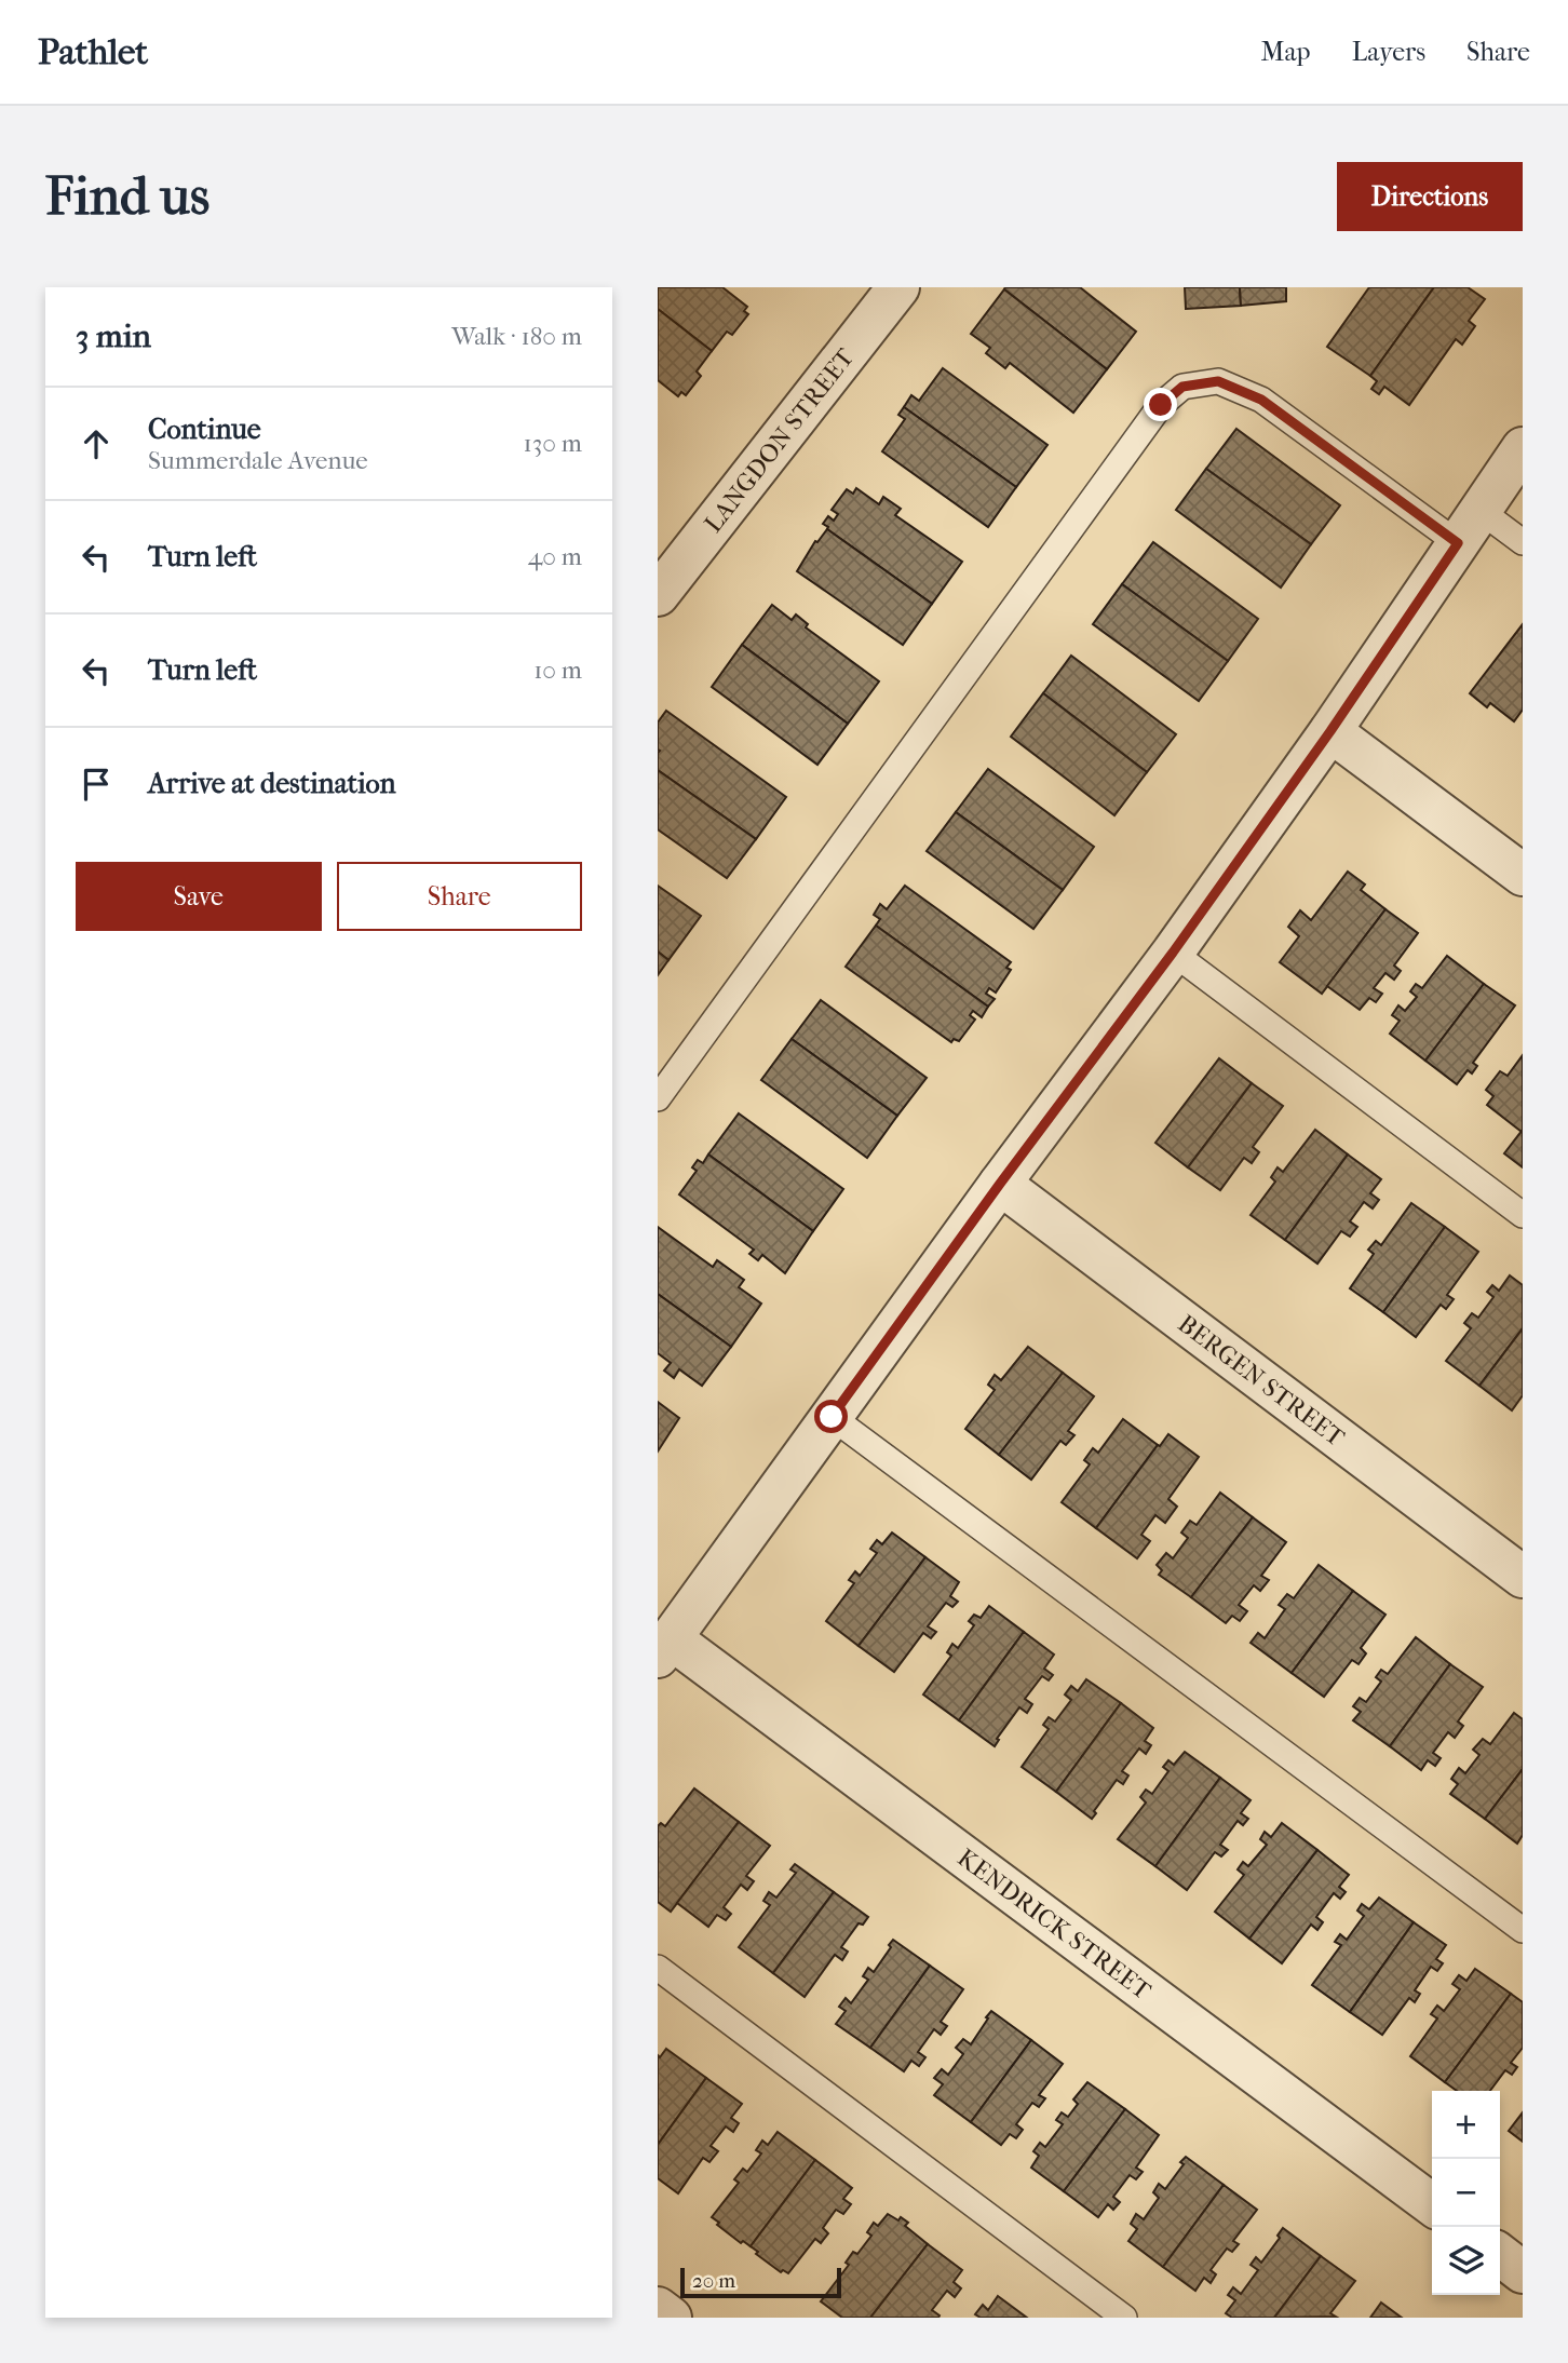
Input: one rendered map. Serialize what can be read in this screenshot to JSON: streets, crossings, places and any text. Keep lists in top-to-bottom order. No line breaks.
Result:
{"streets":{"street":["LANGDON STREET","BERGEN STREET","KENDRICK STREET"]},"scale_bar":"20 m","page":{"header":"Pathlet","nav":["Map","Layers","Share"],"buttons":["Directions",["Save","Share"]],"title":"Find us","heading":["3 min","Walk · 180 m"],"list":[["Continue","Summerdale Avenue","130 m"],["Turn left","40 m"],["Turn left","10 m"],"Arrive at destination"],"map_buttons":["+","−"],"scale":"20 m"}}
